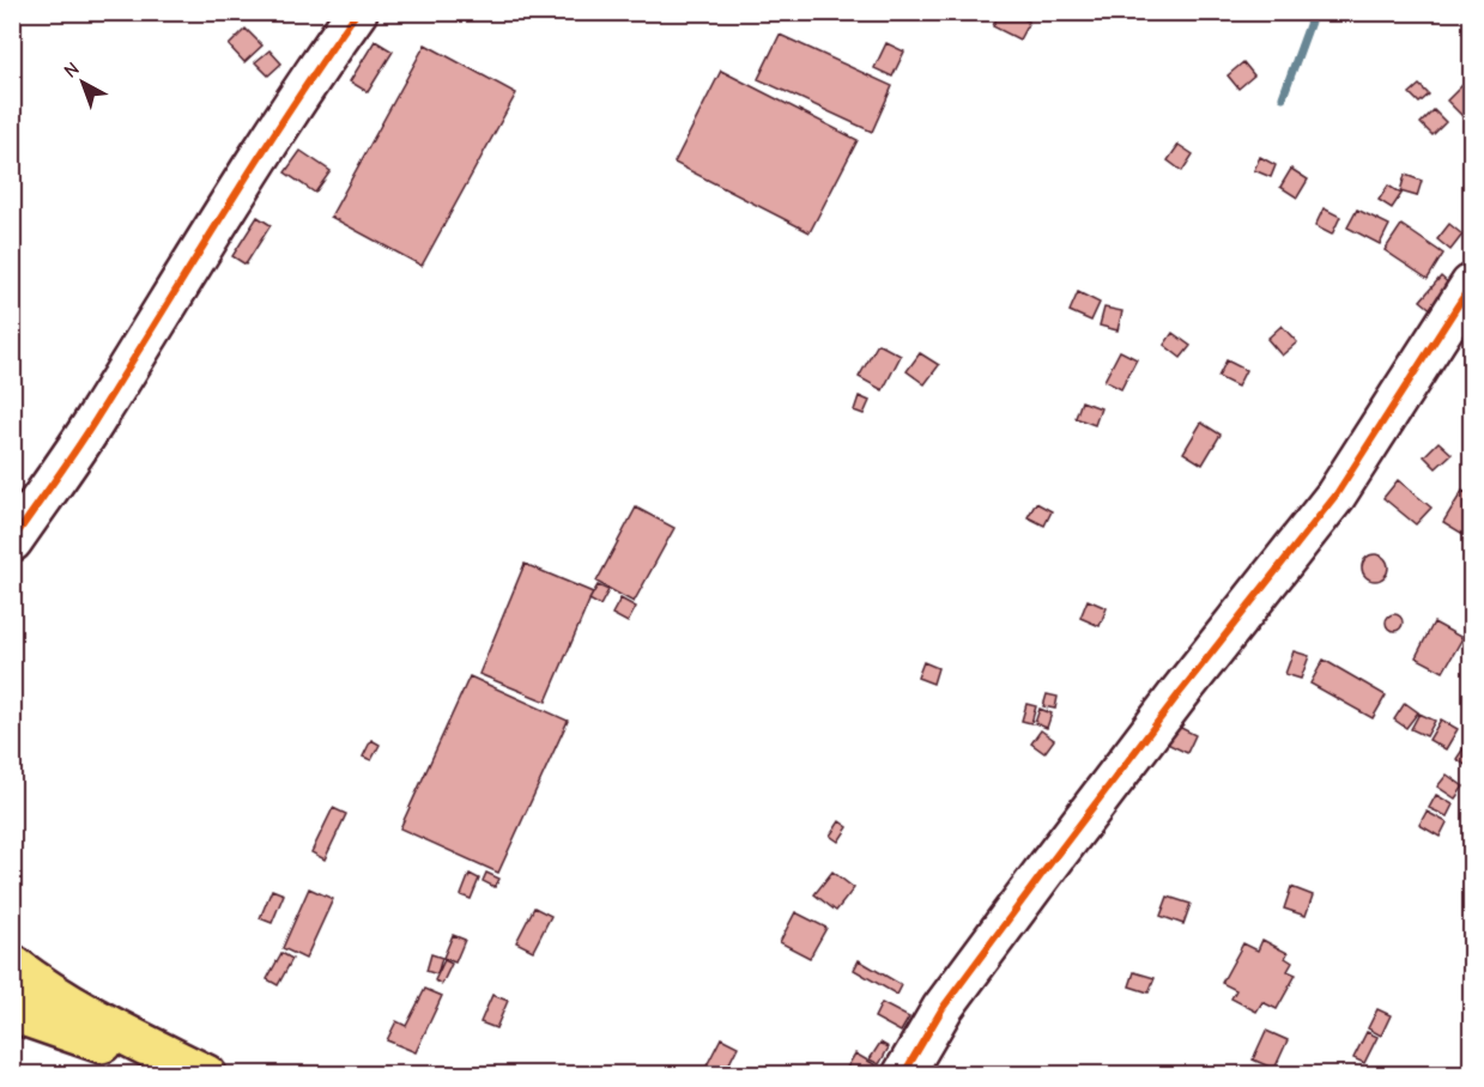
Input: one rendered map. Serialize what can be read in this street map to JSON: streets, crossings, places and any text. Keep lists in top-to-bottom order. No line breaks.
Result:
{"north":"top left"}
